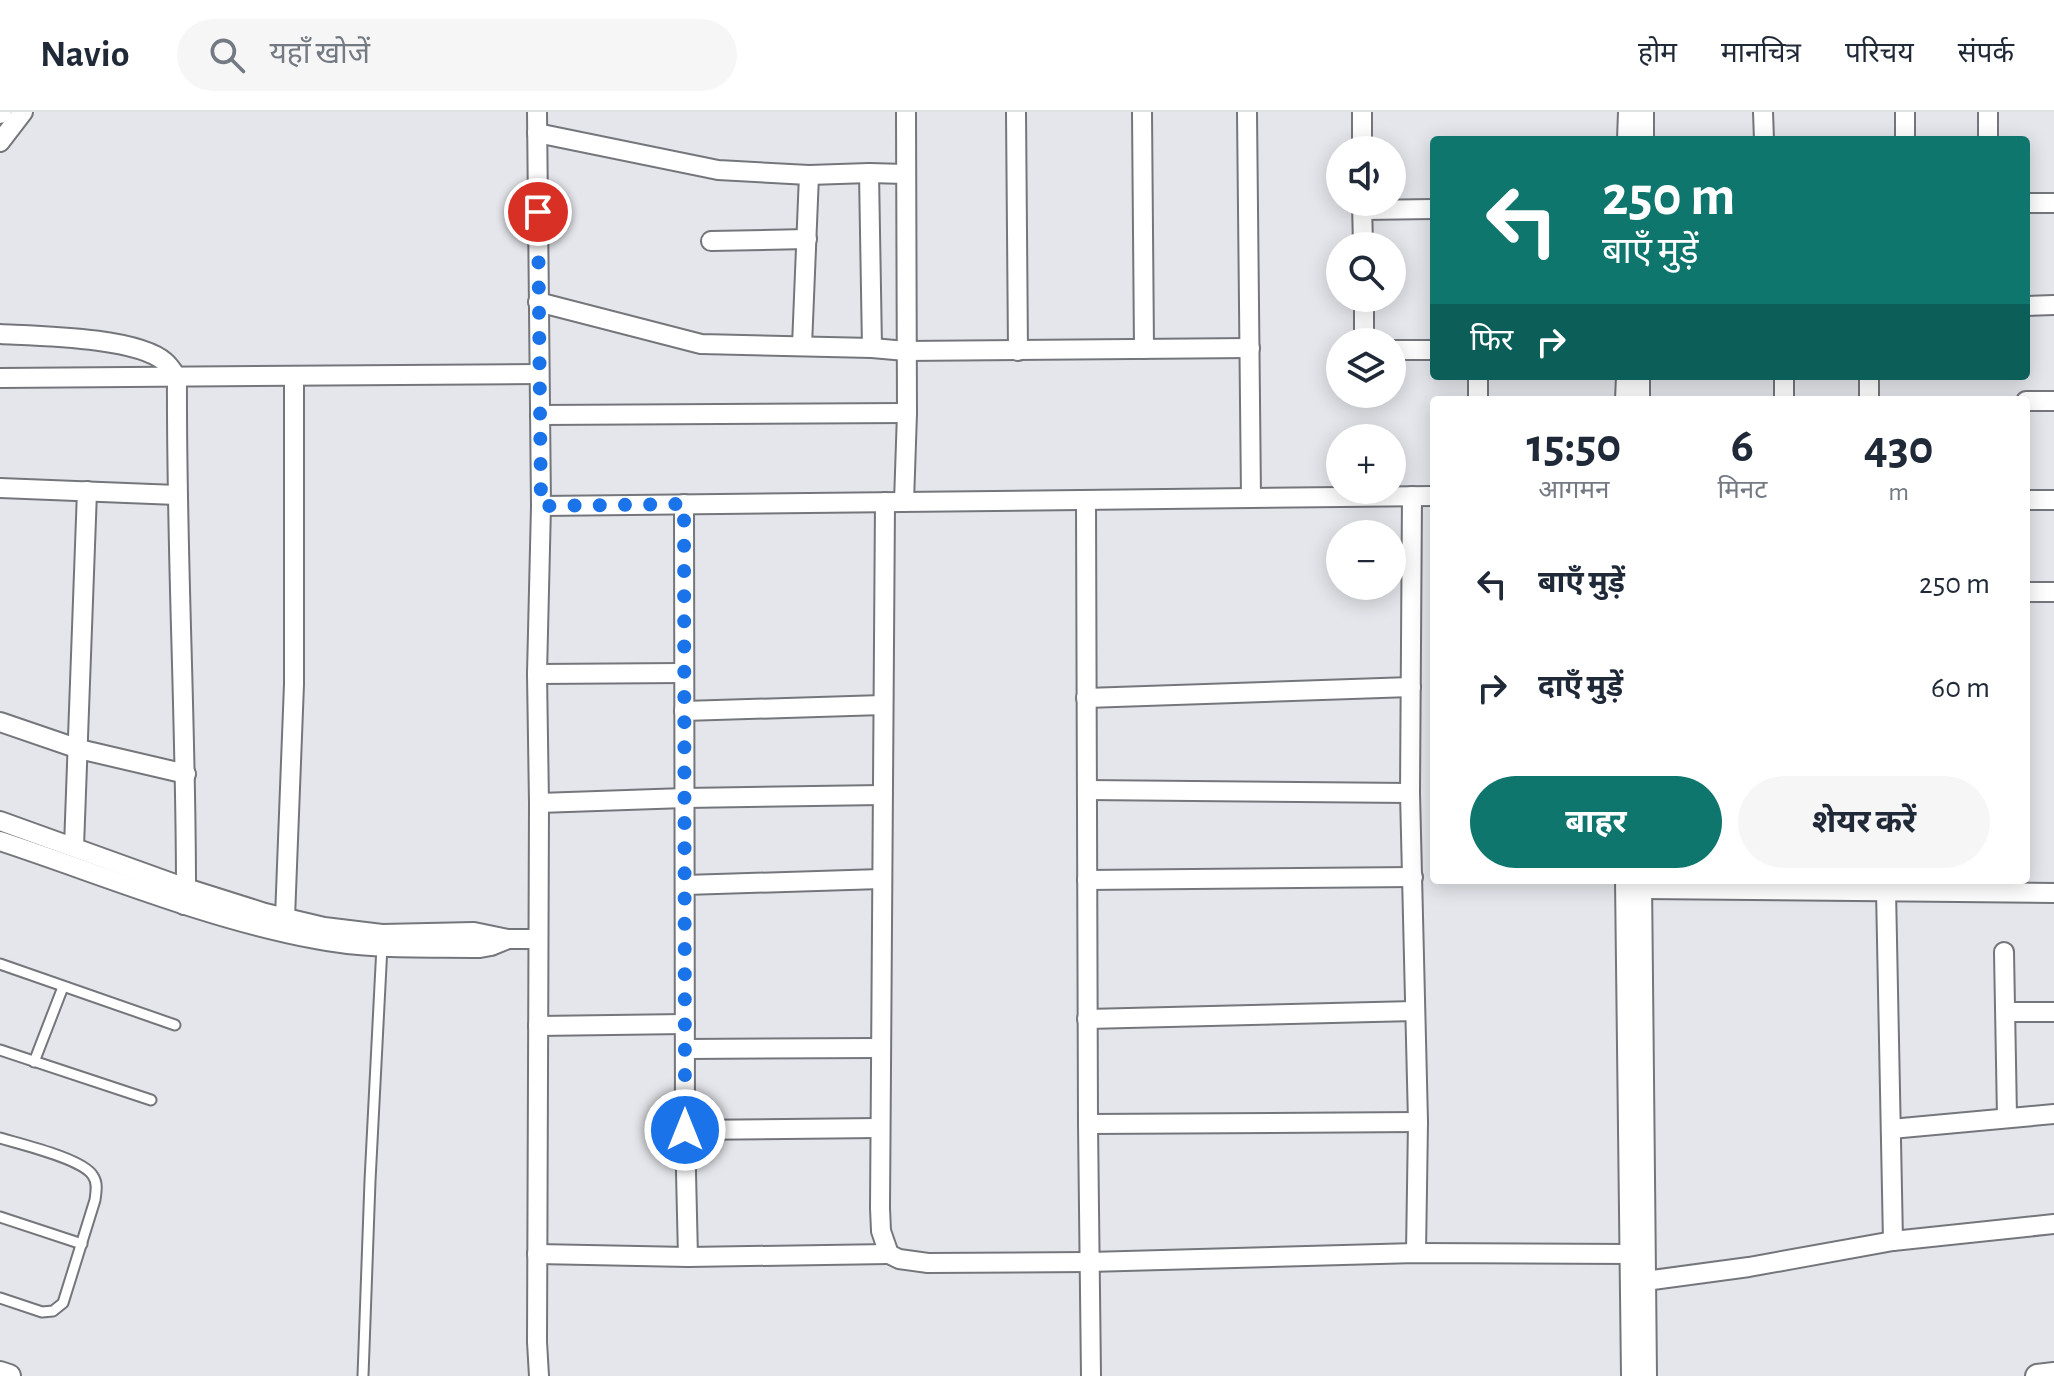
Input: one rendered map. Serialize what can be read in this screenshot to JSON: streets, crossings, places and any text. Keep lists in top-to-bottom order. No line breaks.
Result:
{"page":{"header":"Navio","search":"यहाँ खोजें","nav":["होम","मानचित्र","परिचय","संपर्क"],"map_buttons":["+","−"],"turn":["250 m","बाएँ मुड़ें"],"then":"फिर","eta":["15:50","आगमन","6","मिनट","430","m"],"list":[{"name":"बाएँ मुड़ें","value":"250 m"},{"name":"दाएँ मुड़ें","value":"60 m"}],"buttons":["बाहर","शेयर करें"]}}
